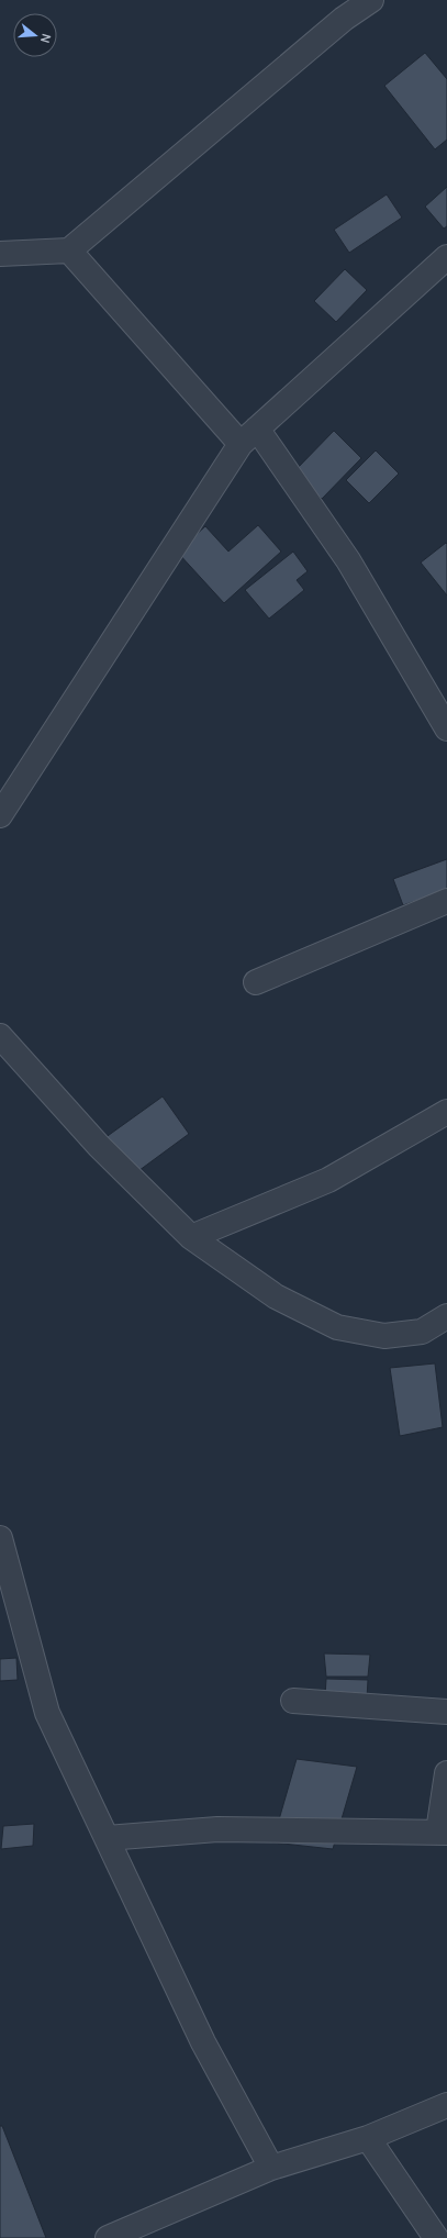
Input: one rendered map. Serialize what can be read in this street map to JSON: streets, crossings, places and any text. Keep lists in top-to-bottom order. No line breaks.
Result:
{"north":"right"}
